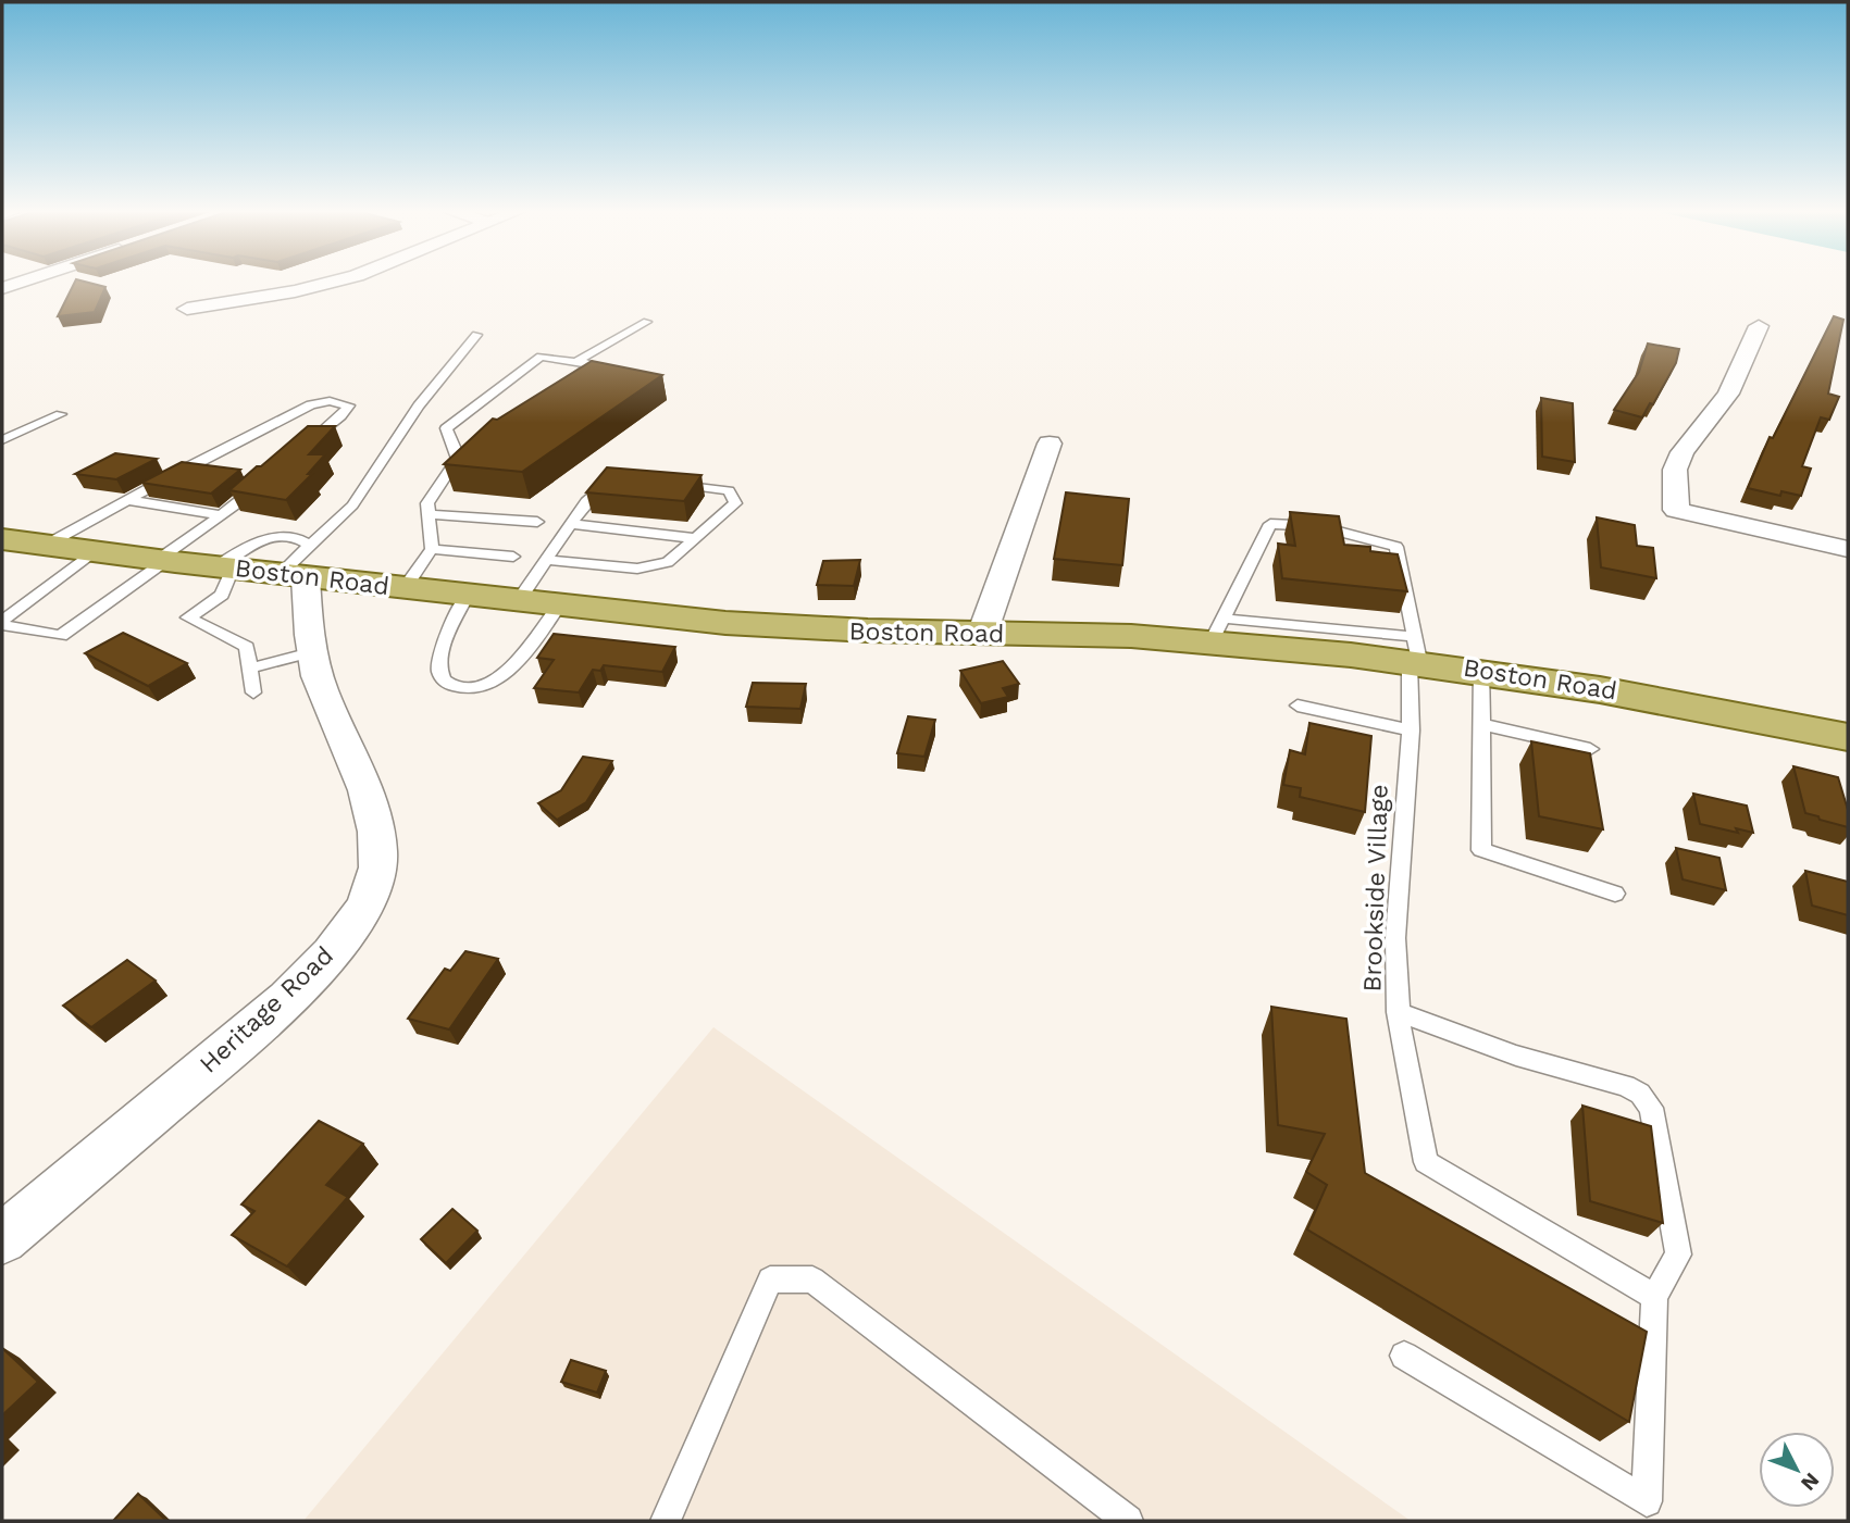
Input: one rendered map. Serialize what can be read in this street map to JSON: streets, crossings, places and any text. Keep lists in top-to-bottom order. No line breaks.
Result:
{"streets":{"main road":["Boston Road"],"street":["Heritage Road"],"lane":["Brookside Village"]},"crossings":[["Boston Road","Brookside Village"],["Boston Road","Heritage Road"]],"north":"bottom right"}
